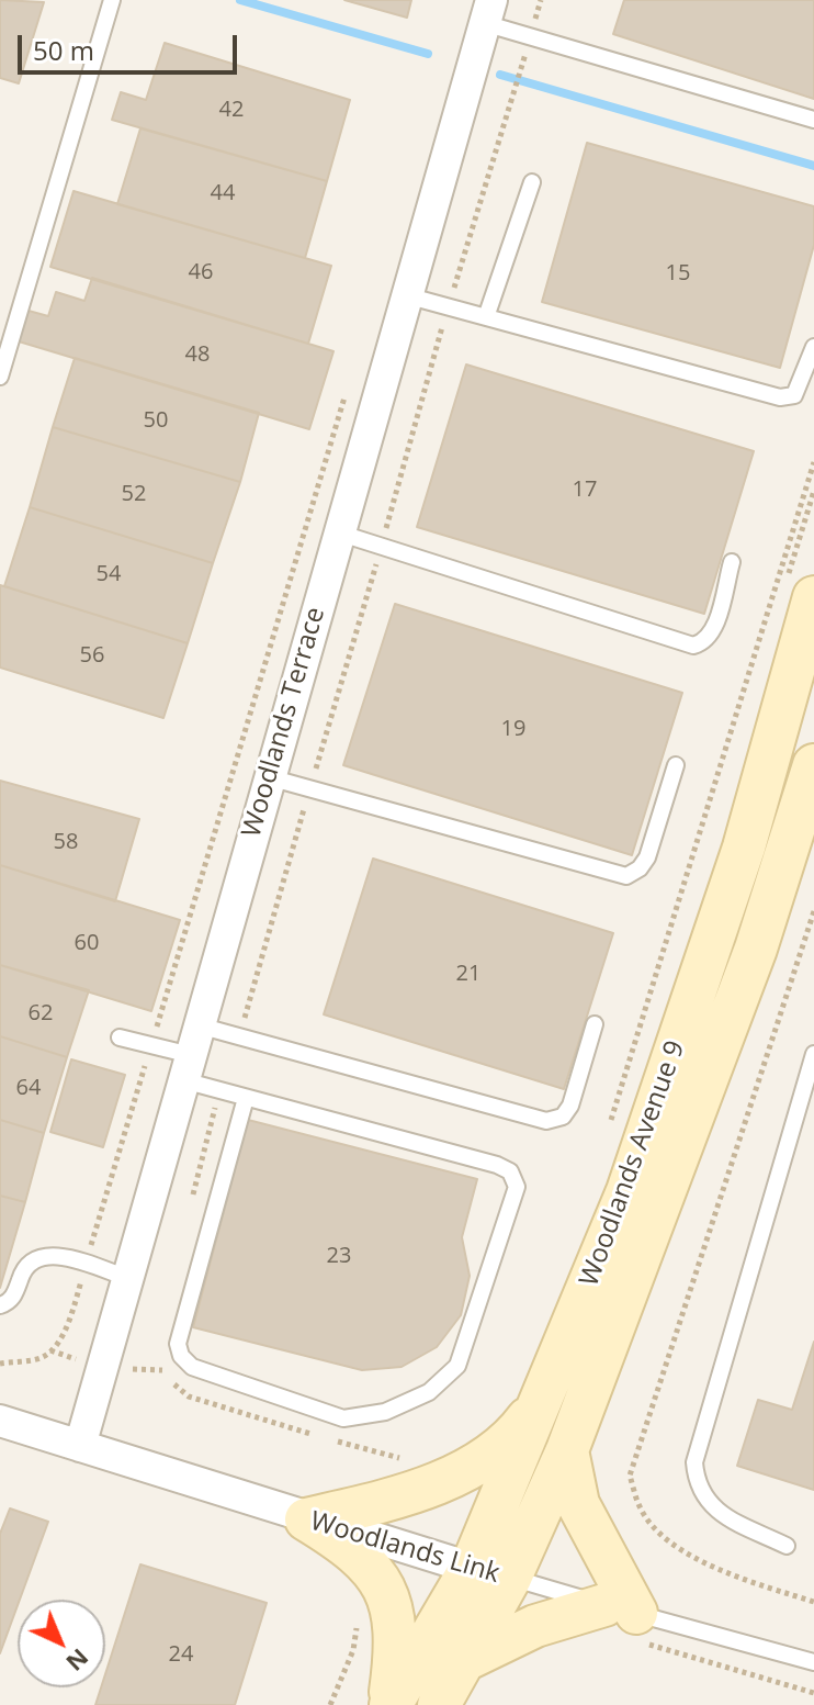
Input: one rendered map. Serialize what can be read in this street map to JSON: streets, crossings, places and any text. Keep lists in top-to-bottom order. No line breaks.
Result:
{"streets":{"main road":["Woodlands Avenue 9"],"street":["Woodlands Terrace","Woodlands Link"]},"crossings":[["Woodlands Terrace","Woodlands Link"],["Woodlands Avenue 9","Woodlands Link"]],"house_numbers":["42","44","46","15","48","50","17","52","54","56","19","58","60","21","62","64","23","24"],"scale_bar":"50 m","north":"bottom right"}
